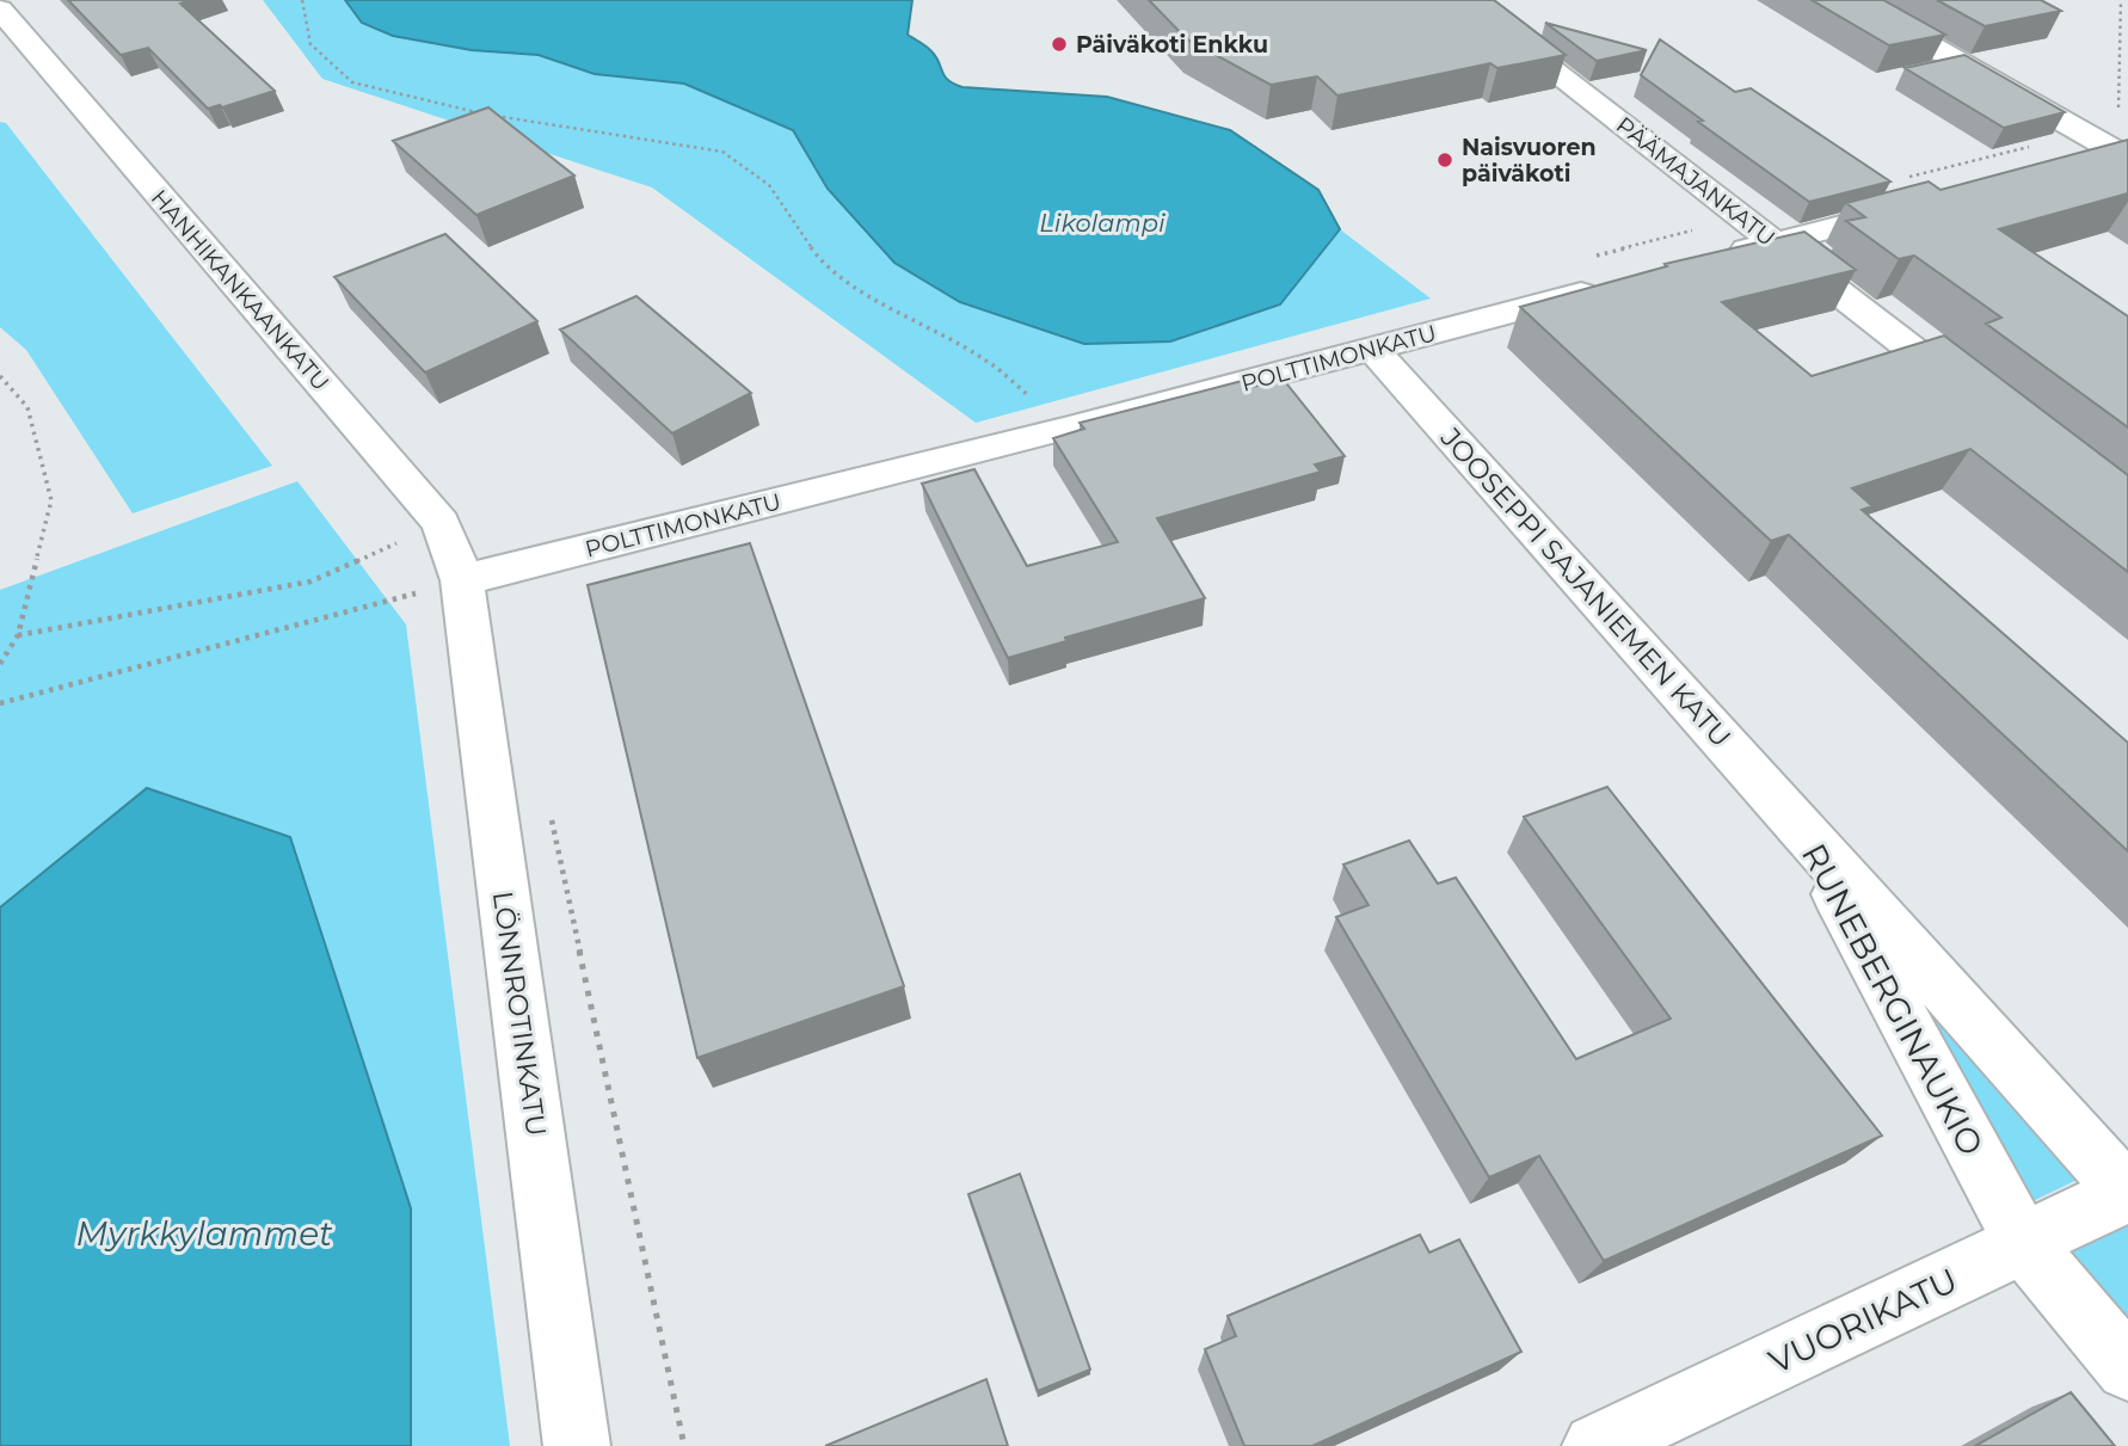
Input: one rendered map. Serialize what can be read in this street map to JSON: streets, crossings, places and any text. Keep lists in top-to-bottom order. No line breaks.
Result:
{"streets":{"street":["PÄÄMAJANKATU","HANHIKANKAANKATU","POLTTIMONKATU","JOOSEPPI SAJANIEMEN KATU","RUNEBERGINAUKIO","LÖNNROTINKATU","VUORIKATU"]},"crossings":[["HANHIKANKAANKATU","POLTTIMONKATU"],["HANHIKANKAANKATU","LÖNNROTINKATU"],["POLTTIMONKATU","JOOSEPPI SAJANIEMEN KATU"],["POLTTIMONKATU","LÖNNROTINKATU"],["JOOSEPPI SAJANIEMEN KATU","RUNEBERGINAUKIO"],["RUNEBERGINAUKIO","VUORIKATU"]],"water":["Likolampi","Myrkkylammet"],"places":["Päiväkoti Enkku","Naisvuoren päiväkoti"]}
